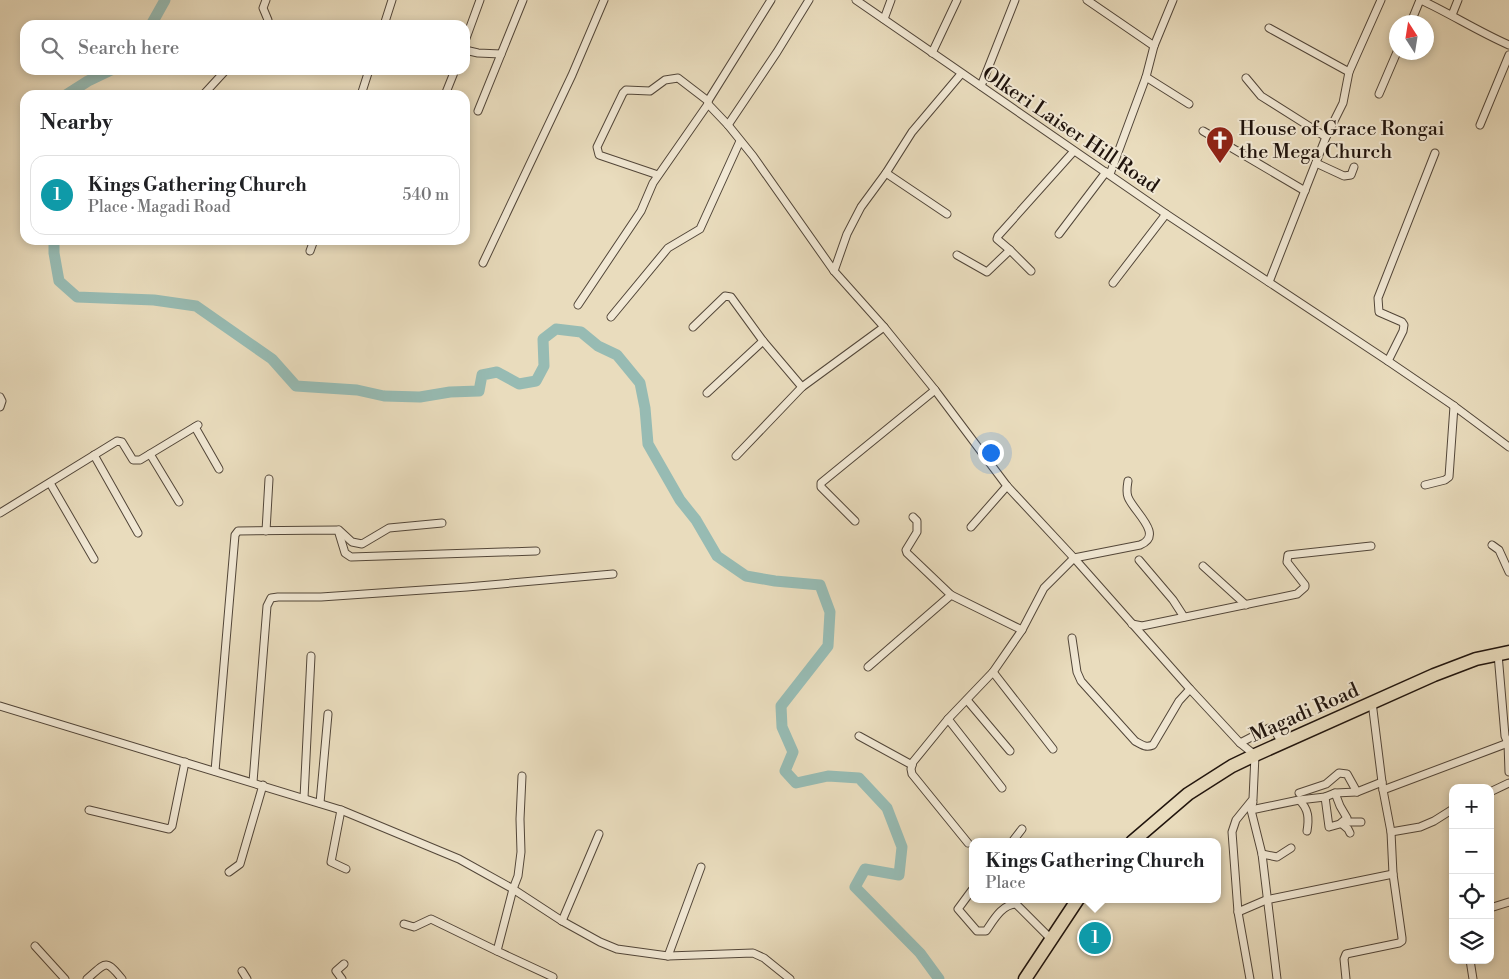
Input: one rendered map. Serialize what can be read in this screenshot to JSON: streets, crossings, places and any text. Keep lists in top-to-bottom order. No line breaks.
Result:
{"streets":{"highway":["Magadi Road"],"street":["Olkeri Laiser Hill Road"]},"places":{"church":["House of Grace Rongai the Mega Church"]},"north":"top","page":{"search":"Search here","heading":"Nearby","list":[{"mark":"1","name":"Kings Gathering Church","note":"Place · Magadi Road","value":"540 m"}],"map_buttons":["+","−"],"popup":["Kings Gathering Church","Place"],"pins":"1"}}
